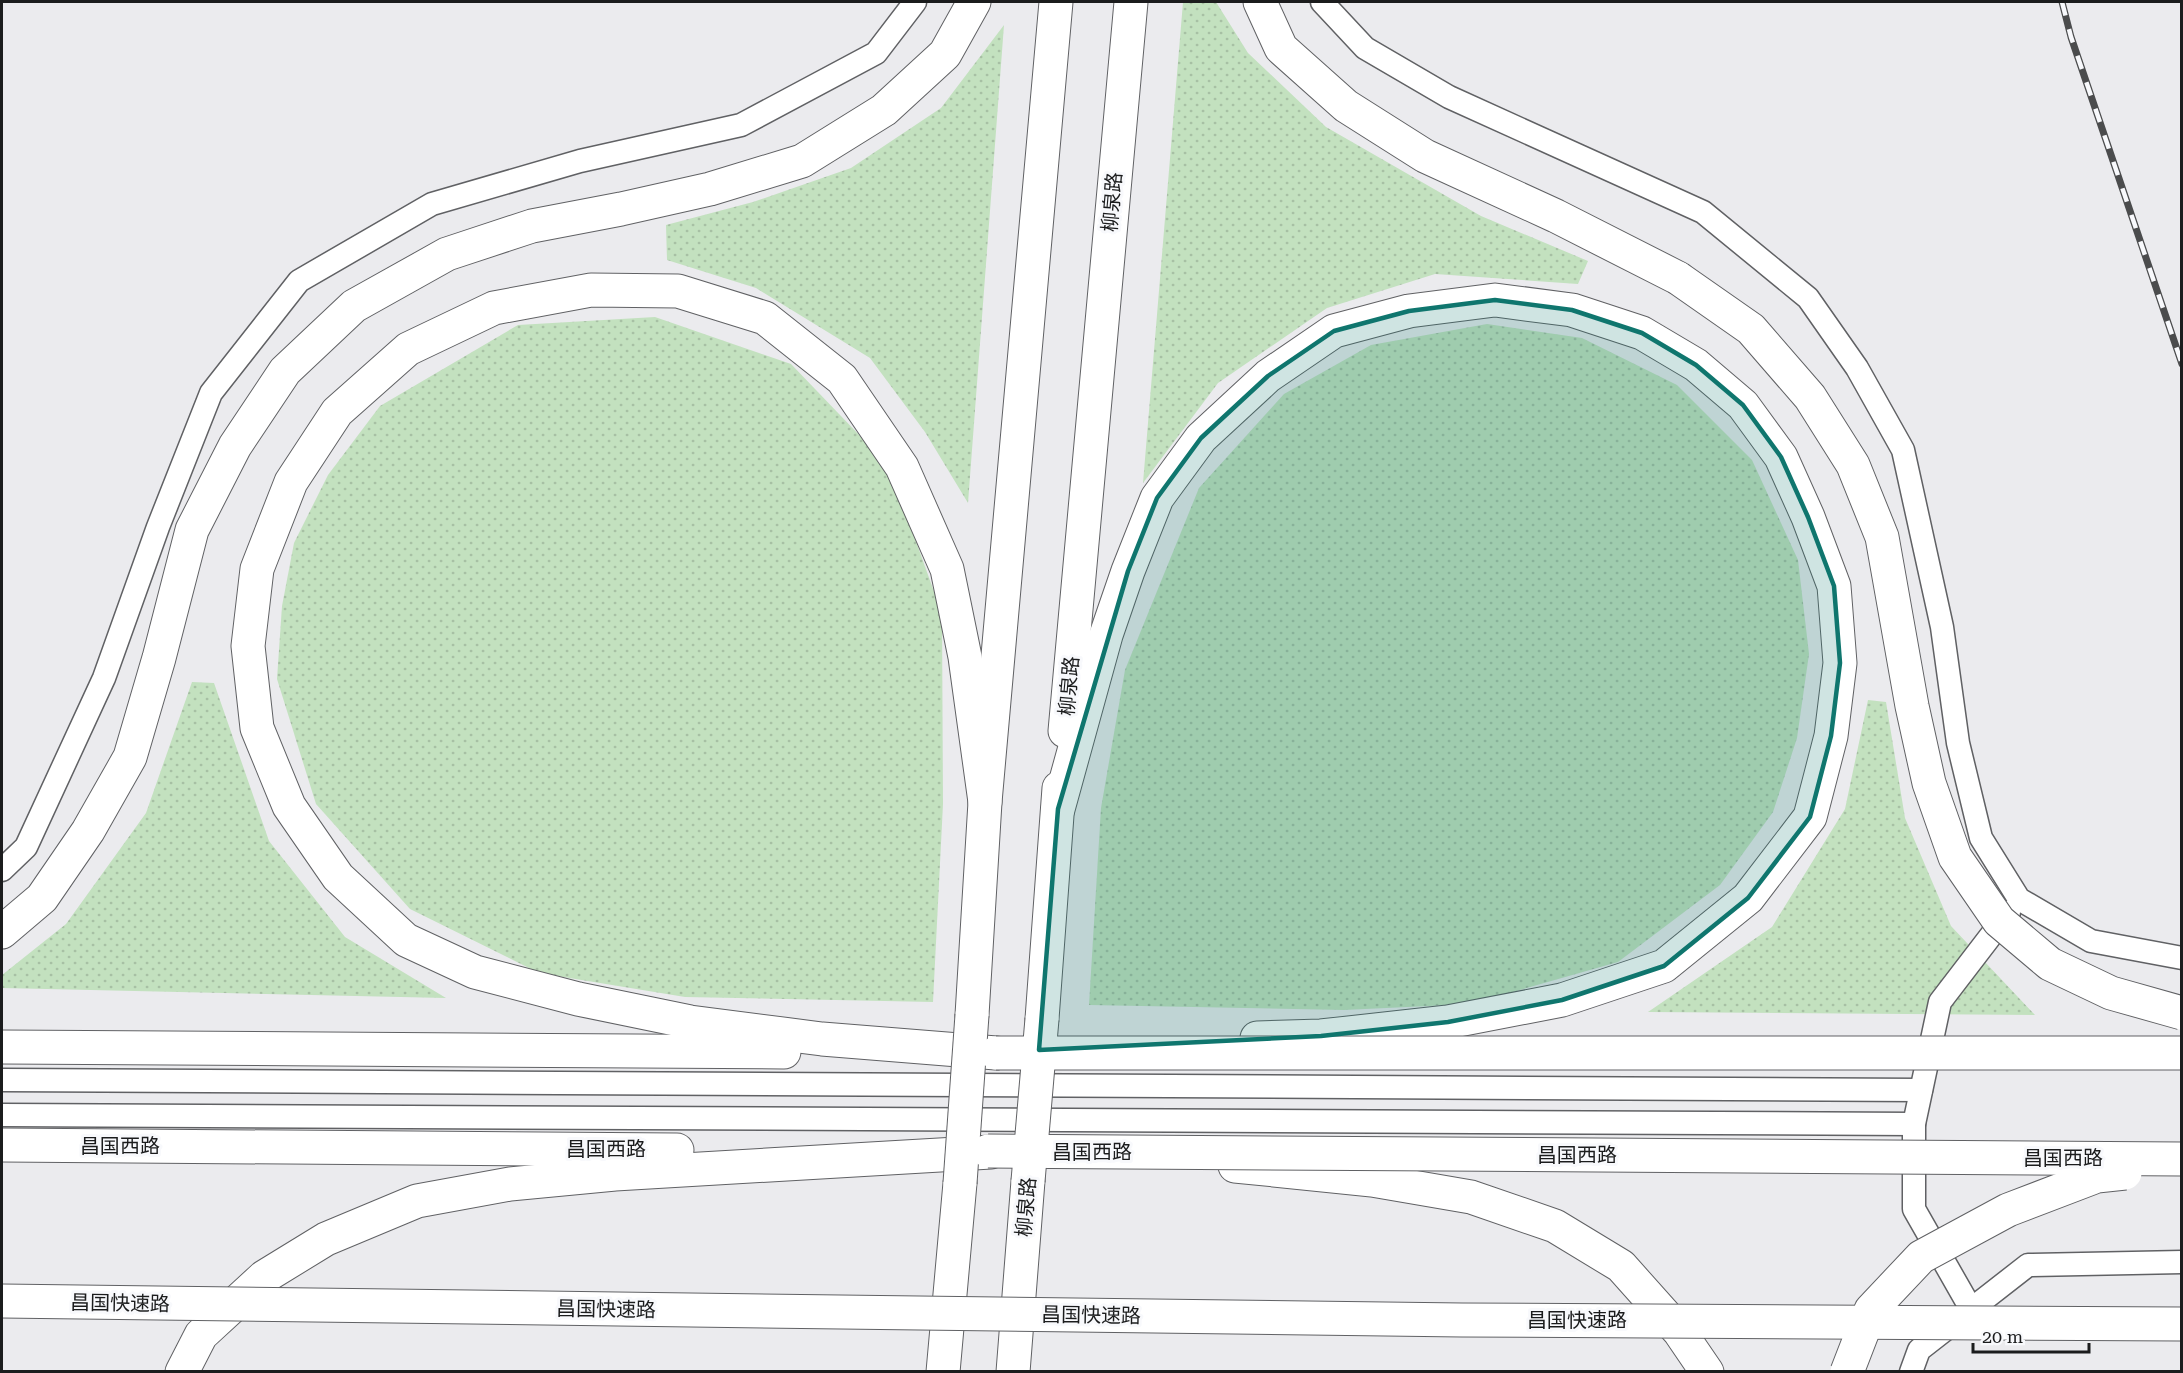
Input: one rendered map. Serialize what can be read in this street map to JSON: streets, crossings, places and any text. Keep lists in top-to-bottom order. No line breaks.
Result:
{"streets":{"main road":["柳泉路","昌国西路","昌国快速路"]},"scale_bar":"20 m"}
